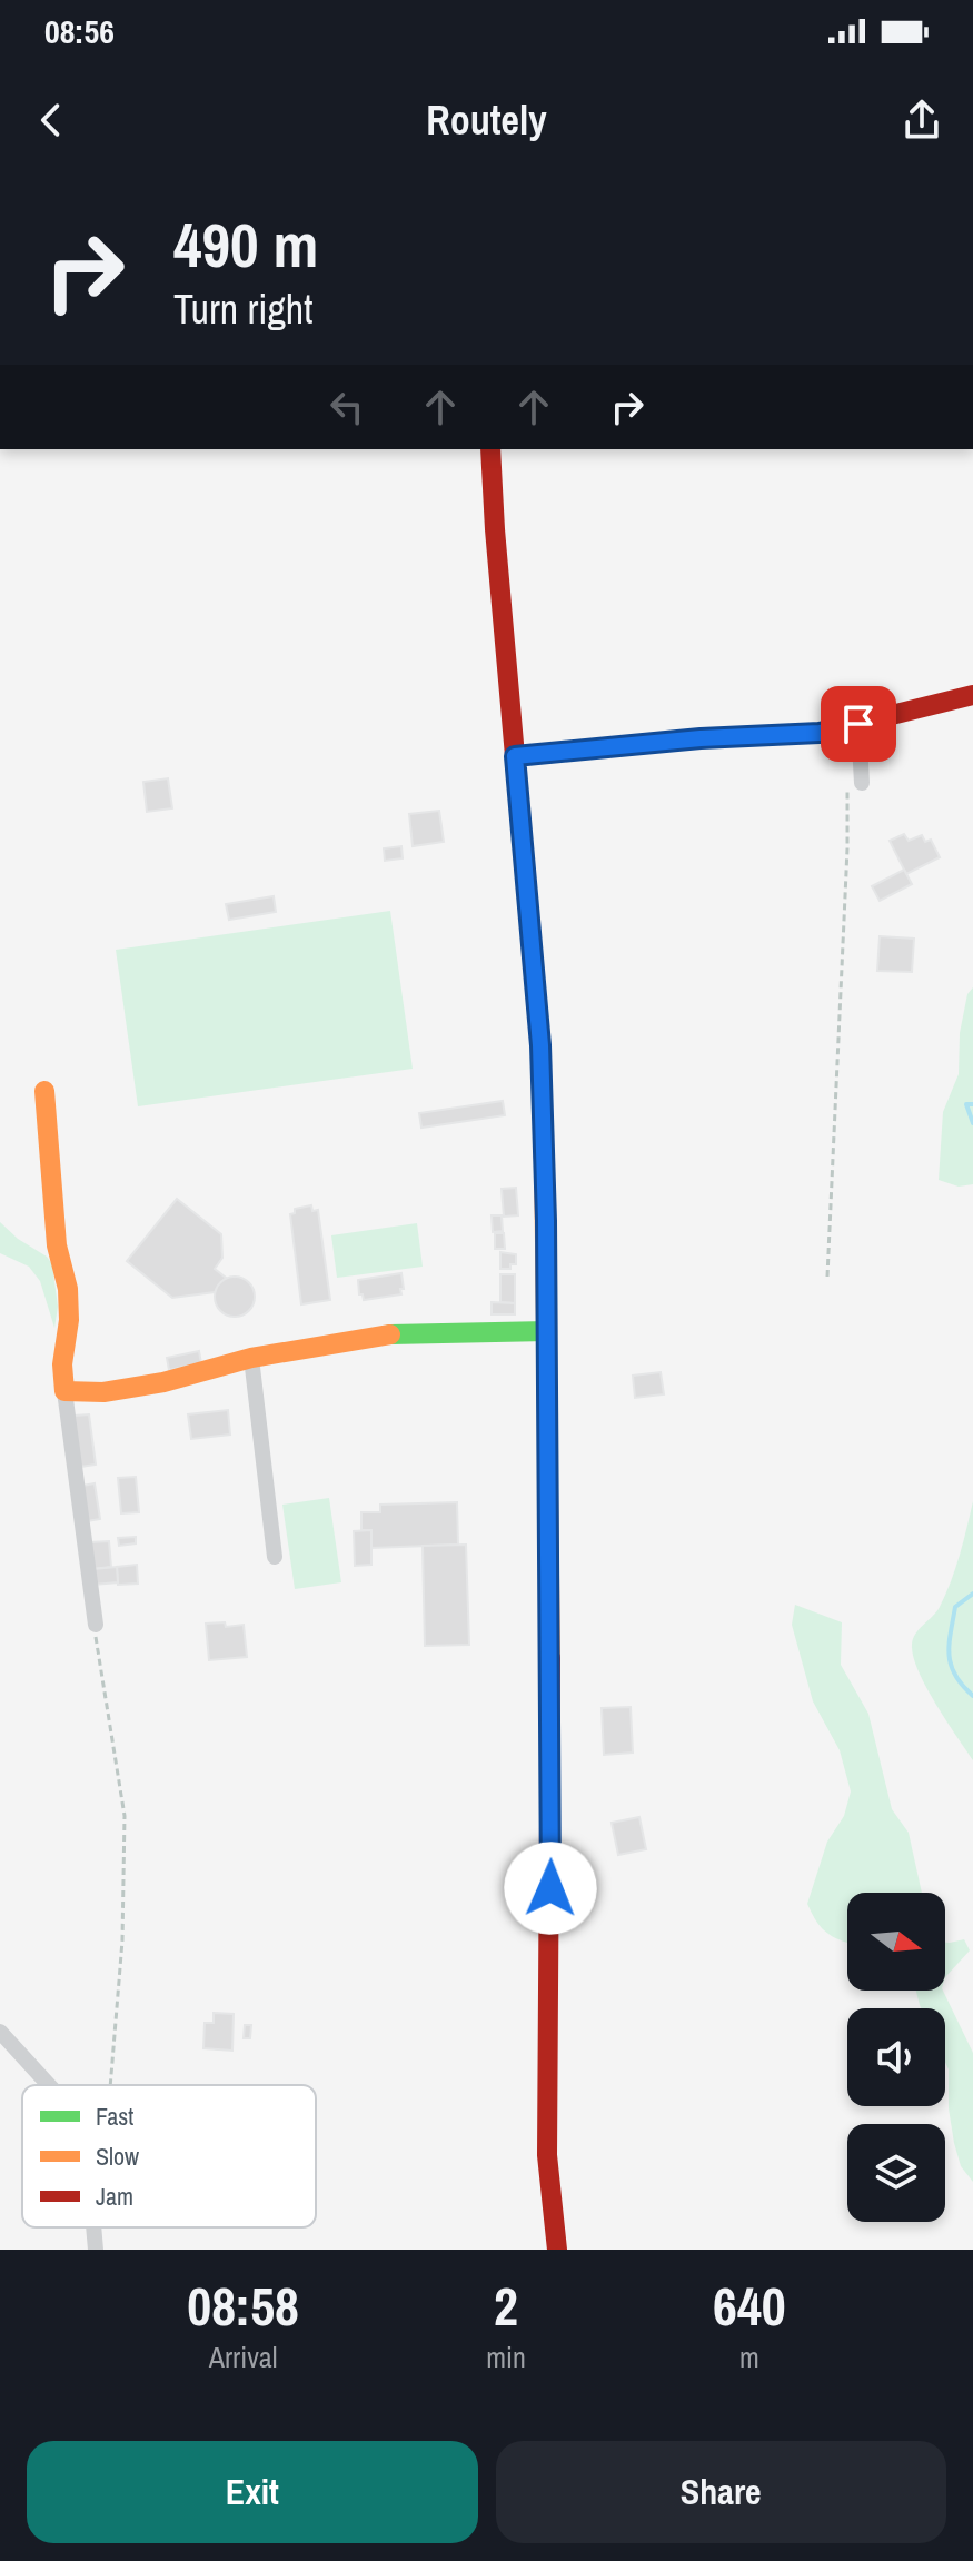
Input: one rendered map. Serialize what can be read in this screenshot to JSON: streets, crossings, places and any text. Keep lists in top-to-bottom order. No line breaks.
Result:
{"legend":["Fast","Slow","Jam"],"north":"right","page":{"status":"08:56","header":"Routely","turn":["490 m","Turn right"],"eta":["08:58","Arrival","2","min","640","m"],"buttons":["Exit","Share"]}}
